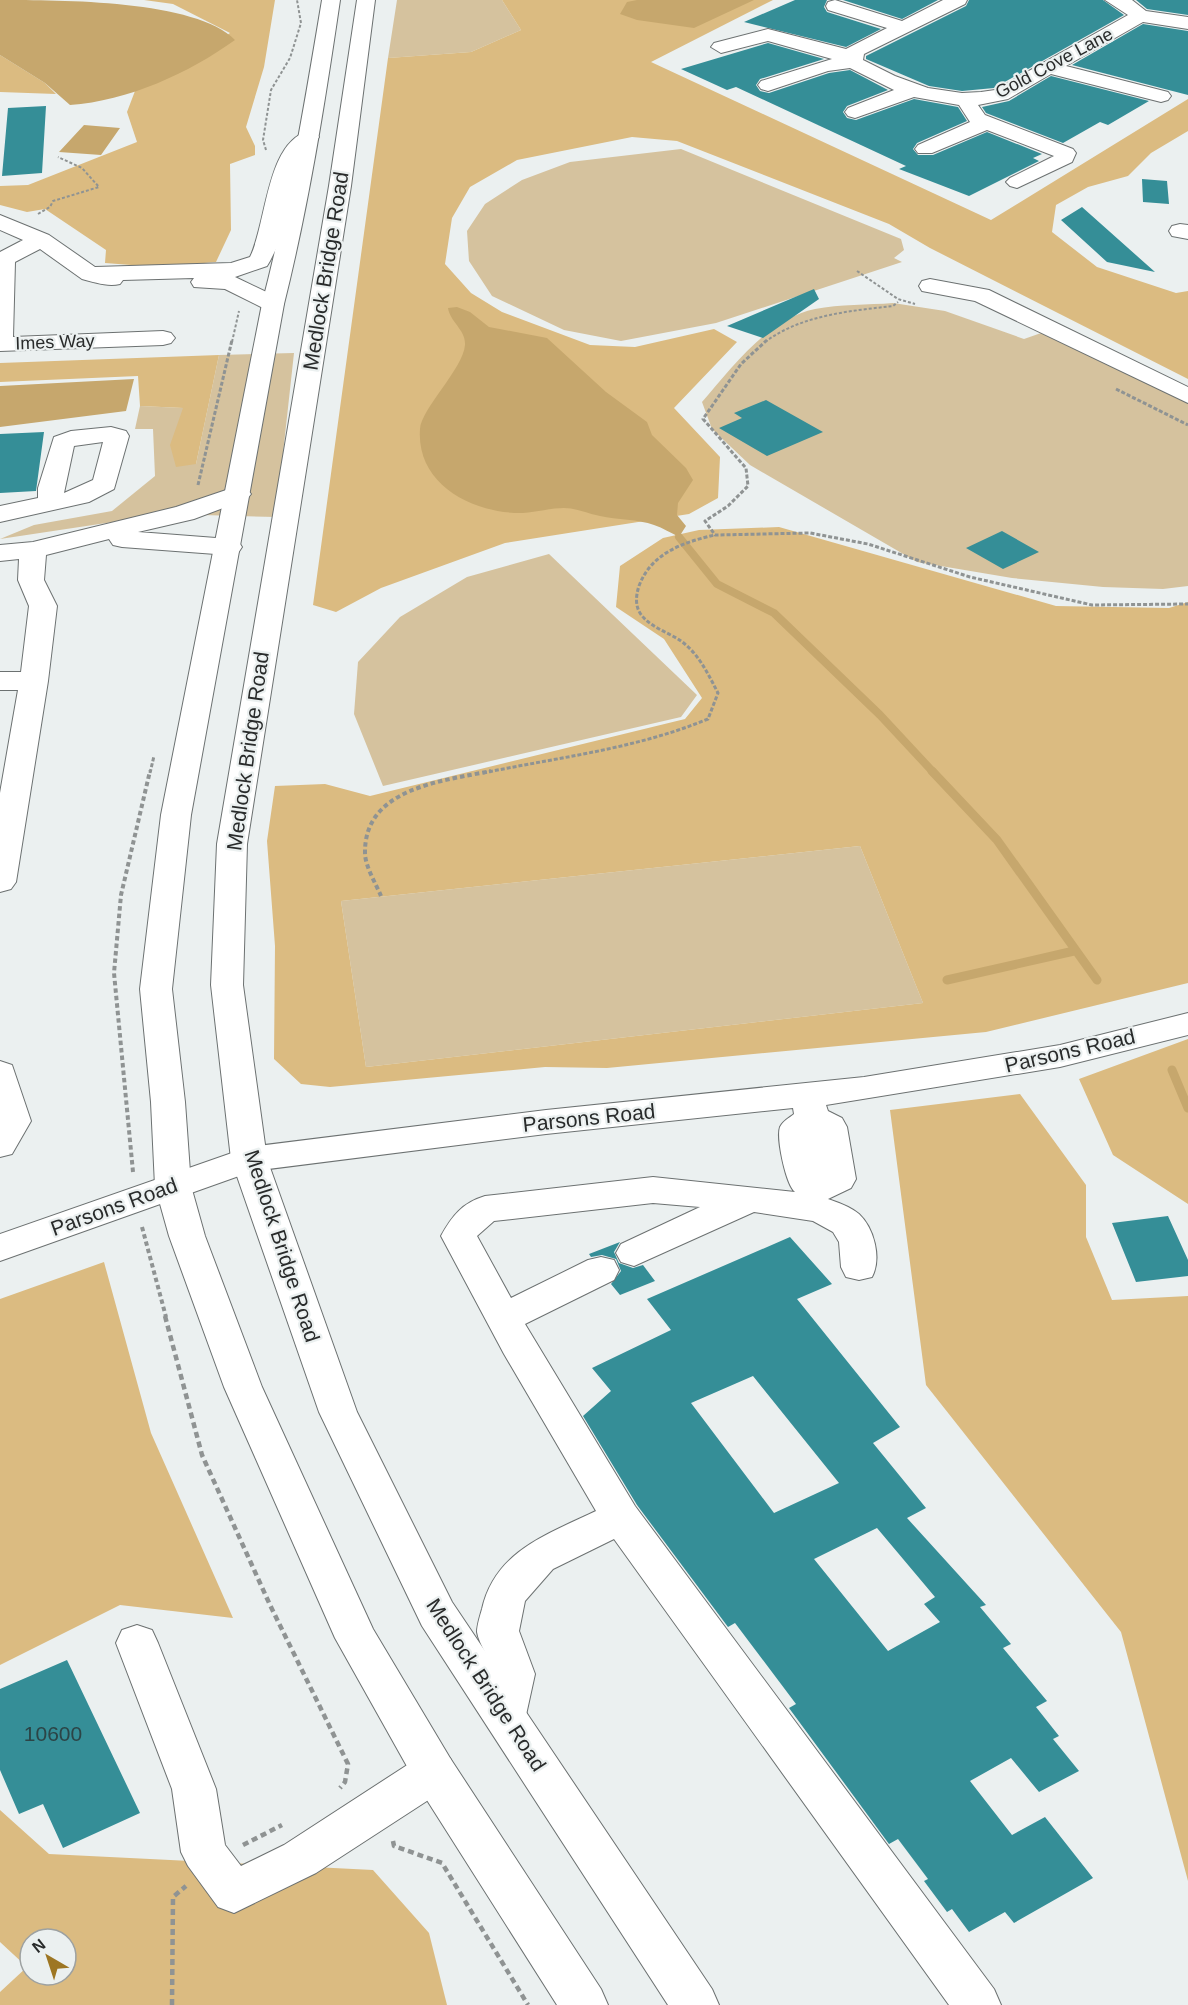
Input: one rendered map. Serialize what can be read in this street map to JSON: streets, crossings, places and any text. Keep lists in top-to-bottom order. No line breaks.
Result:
{"streets":{"main road":["Gold Cove Lane","Medlock Bridge Road","Imes Way","Parsons Road"]},"crossings":[["Medlock Bridge Road","Parsons Road"]],"house_numbers":["10600"],"north":"top left"}
